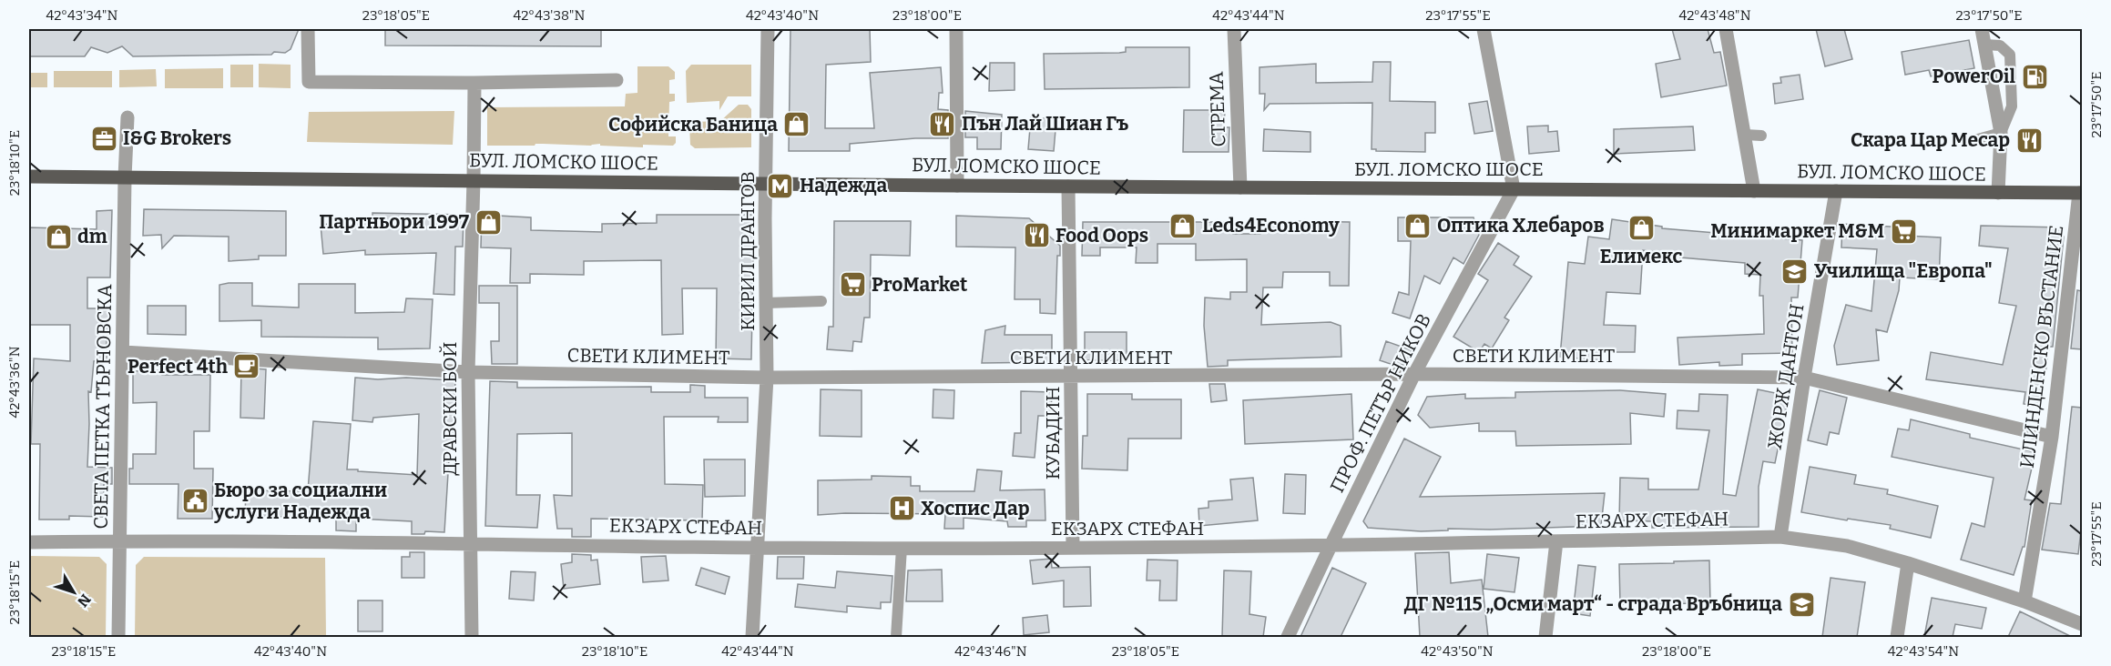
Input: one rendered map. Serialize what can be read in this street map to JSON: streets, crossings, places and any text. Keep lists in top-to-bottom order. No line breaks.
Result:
{"streets":{"main road":["БУЛ. ЛОМСКО ШОСЕ"],"street":["СТРЕМА","КИРИЛ ДРАНГОВ","ИЛИНДЕНСКО ВЪСТАНИЕ","СВЕТИ КЛИМЕНТ","ЖОРЖ ДАНТОН","ПРОФ. ПЕТЪР НИКОВ","СВЕТА ПЕТКА ТЪРНОВСКА","ДРАВСКИ БОЙ","КУБАДИН","ЕКЗАРХ СТЕФАН"]},"crossings":[["СТРЕМА","БУЛ. ЛОМСКО ШОСЕ"],["БУЛ. ЛОМСКО ШОСЕ","КИРИЛ ДРАНГОВ"],["БУЛ. ЛОМСКО ШОСЕ","ИЛИНДЕНСКО ВЪСТАНИЕ"],["БУЛ. ЛОМСКО ШОСЕ","ЖОРЖ ДАНТОН"],["БУЛ. ЛОМСКО ШОСЕ","ПРОФ. ПЕТЪР НИКОВ"],["БУЛ. ЛОМСКО ШОСЕ","СВЕТА ПЕТКА ТЪРНОВСКА"],["БУЛ. ЛОМСКО ШОСЕ","ДРАВСКИ БОЙ"],["БУЛ. ЛОМСКО ШОСЕ","КУБАДИН"],["КИРИЛ ДРАНГОВ","СВЕТИ КЛИМЕНТ"],["КИРИЛ ДРАНГОВ","ЕКЗАРХ СТЕФАН"],["ИЛИНДЕНСКО ВЪСТАНИЕ","СВЕТИ КЛИМЕНТ"],["ИЛИНДЕНСКО ВЪСТАНИЕ","ЕКЗАРХ СТЕФАН"],["СВЕТИ КЛИМЕНТ","ЖОРЖ ДАНТОН"],["СВЕТИ КЛИМЕНТ","ПРОФ. ПЕТЪР НИКОВ"],["СВЕТИ КЛИМЕНТ","СВЕТА ПЕТКА ТЪРНОВСКА"],["СВЕТИ КЛИМЕНТ","ДРАВСКИ БОЙ"],["СВЕТИ КЛИМЕНТ","КУБАДИН"],["ЖОРЖ ДАНТОН","ЕКЗАРХ СТЕФАН"],["ПРОФ. ПЕТЪР НИКОВ","ЕКЗАРХ СТЕФАН"],["СВЕТА ПЕТКА ТЪРНОВСКА","ЕКЗАРХ СТЕФАН"],["ДРАВСКИ БОЙ","ЕКЗАРХ СТЕФАН"],["КУБАДИН","ЕКЗАРХ СТЕФАН"]],"places":{"fuel station":["PowerOil"],"restaurant":["Пън Лай Шиан Гъ","Скара Цар Месар","Food Oops"],"shop":["Софийска Баница","Партньори 1997","Leds4Economy","Оптика Хлебаров","Елимекс","dm"],"office":["I&G Brokers"],"metro station":["Надежда"],"supermarket":["Минимаркет М&М","ProMarket"],"school or university":["Училища \"Европа\"","ДГ №115 „Осми март“ - сграда Връбница"],"cafe":["Perfect 4th"],"public building":["Бюро за социални услуги Надежда"],"hospital":["Хоспис Дар"]},"north":"bottom right","coordinates":["42°43'34\"N","23°18'05\"E","42°43'38\"N","42°43'40\"N","23°18'00\"E","42°43'44\"N","23°17'55\"E","42°43'48\"N","23°17'50\"E","23°18'10\"E","42°43'36\"N","23°18'15\"E","42°43'46\"N","42°43'50\"N","42°43'54\"N"]}
